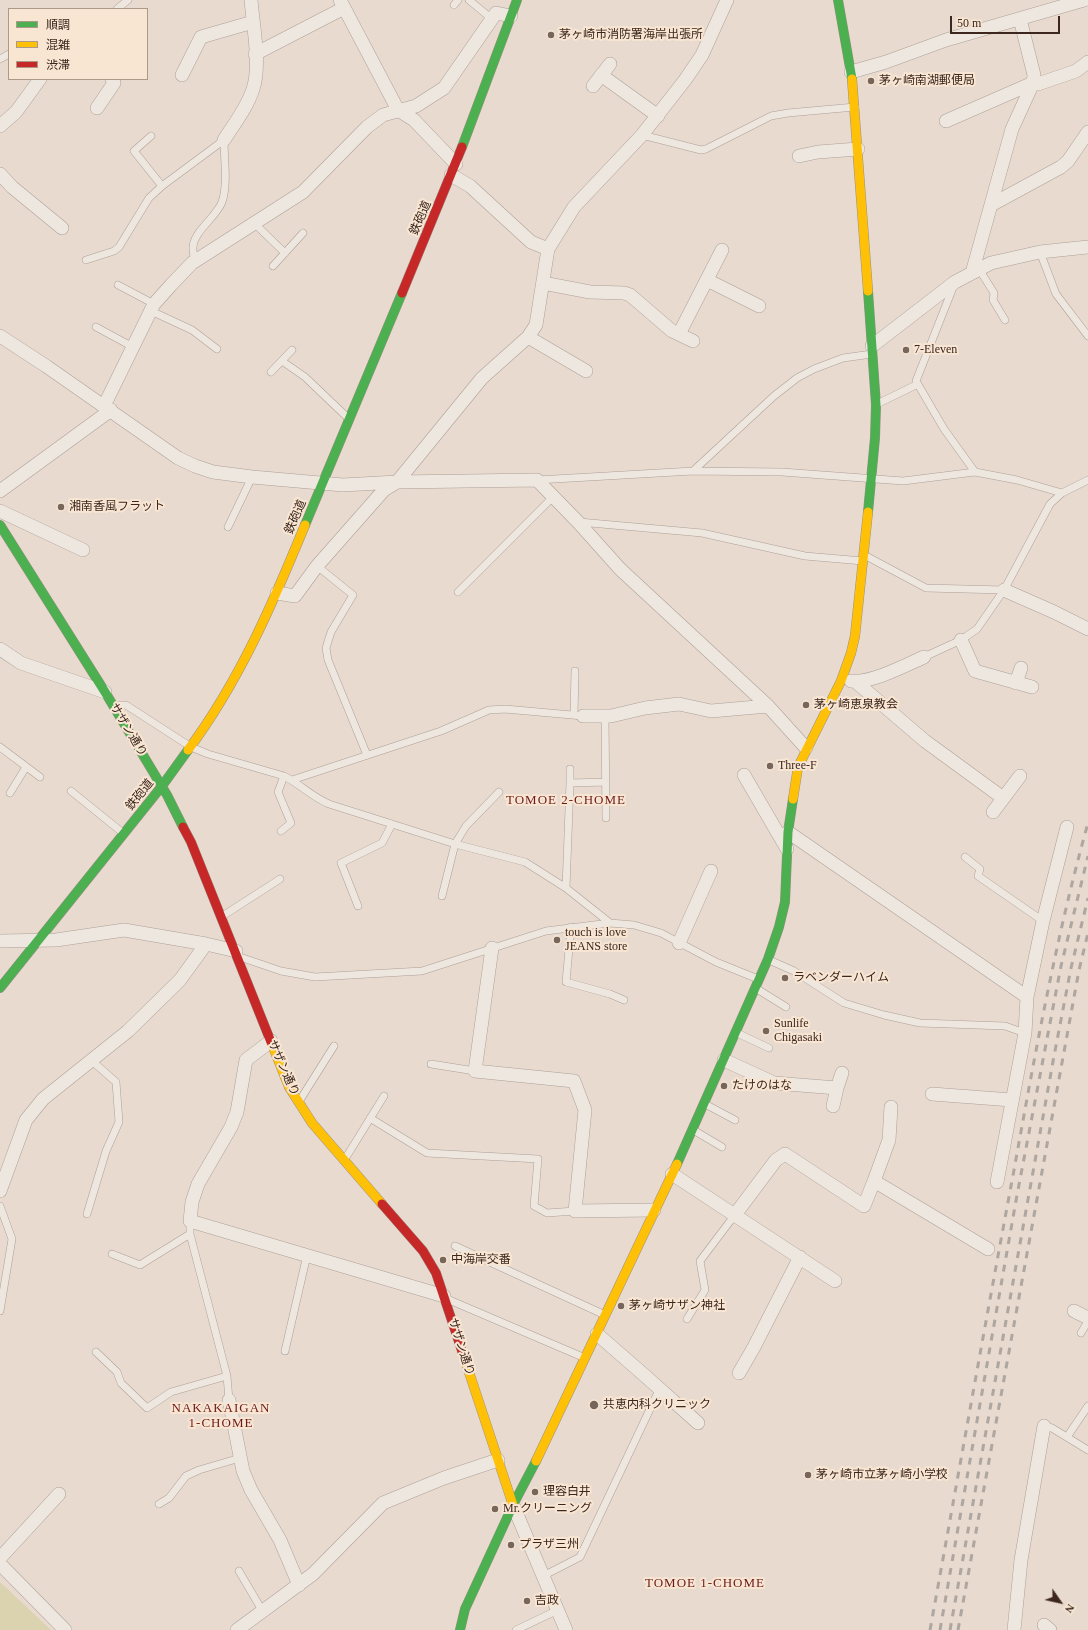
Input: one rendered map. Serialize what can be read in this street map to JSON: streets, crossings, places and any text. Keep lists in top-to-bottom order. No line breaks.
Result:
{"streets":{"street":["鉄砲道","サザン通り"]},"crossings":[["鉄砲道","サザン通り"]],"districts":["TOMOE 2-CHOME","NAKAKAIGAN 1-CHOME","TOMOE 1-CHOME"],"places":["茅ヶ崎市消防署海岸出張所","茅ヶ崎南湖郵便局","7-Eleven","湘南香風フラット","茅ヶ崎恵泉教会","Three-F","touch is love JEANS store","ラベンダーハイム","Sunlife Chigasaki","たけのはな","中海岸交番","茅ヶ崎サザン神社","共恵内科クリニック","茅ヶ崎市立茅ヶ崎小学校","理容白井","Mr.クリーニング","プラザ三州","吉政"],"legend":["順調","混雑","渋滞"],"scale_bar":"50 m","north":"bottom right"}
